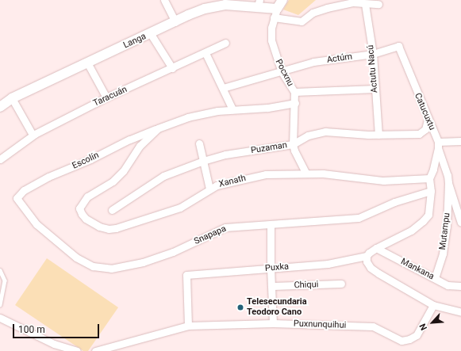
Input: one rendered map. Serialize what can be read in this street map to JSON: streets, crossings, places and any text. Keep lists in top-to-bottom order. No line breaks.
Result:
{"streets":{"street":["Langa","Actúm","Actutu Nacú","Pocxnu","Taracuán","Catucuxtu","Puzaman","Escolín","Xanath","Mutampu","Snapapa","Puxka","Mankana","Chiqui","Puxnunquihui"]},"crossings":[["Langa","Pocxnu"],["Actúm","Actutu Nacú"],["Actúm","Pocxnu"],["Actúm","Catucuxtu"],["Actutu Nacú","Puzaman"],["Pocxnu","Puzaman"],["Pocxnu","Xanath"],["Catucuxtu","Puzaman"],["Catucuxtu","Mutampu"],["Escolín","Xanath"],["Escolín","Snapapa"],["Mutampu","Mankana"],["Puxka","Puxnunquihui"]],"places":["Telesecundaria Teodoro Cano"],"scale_bar":"100 m","north":"bottom left"}
